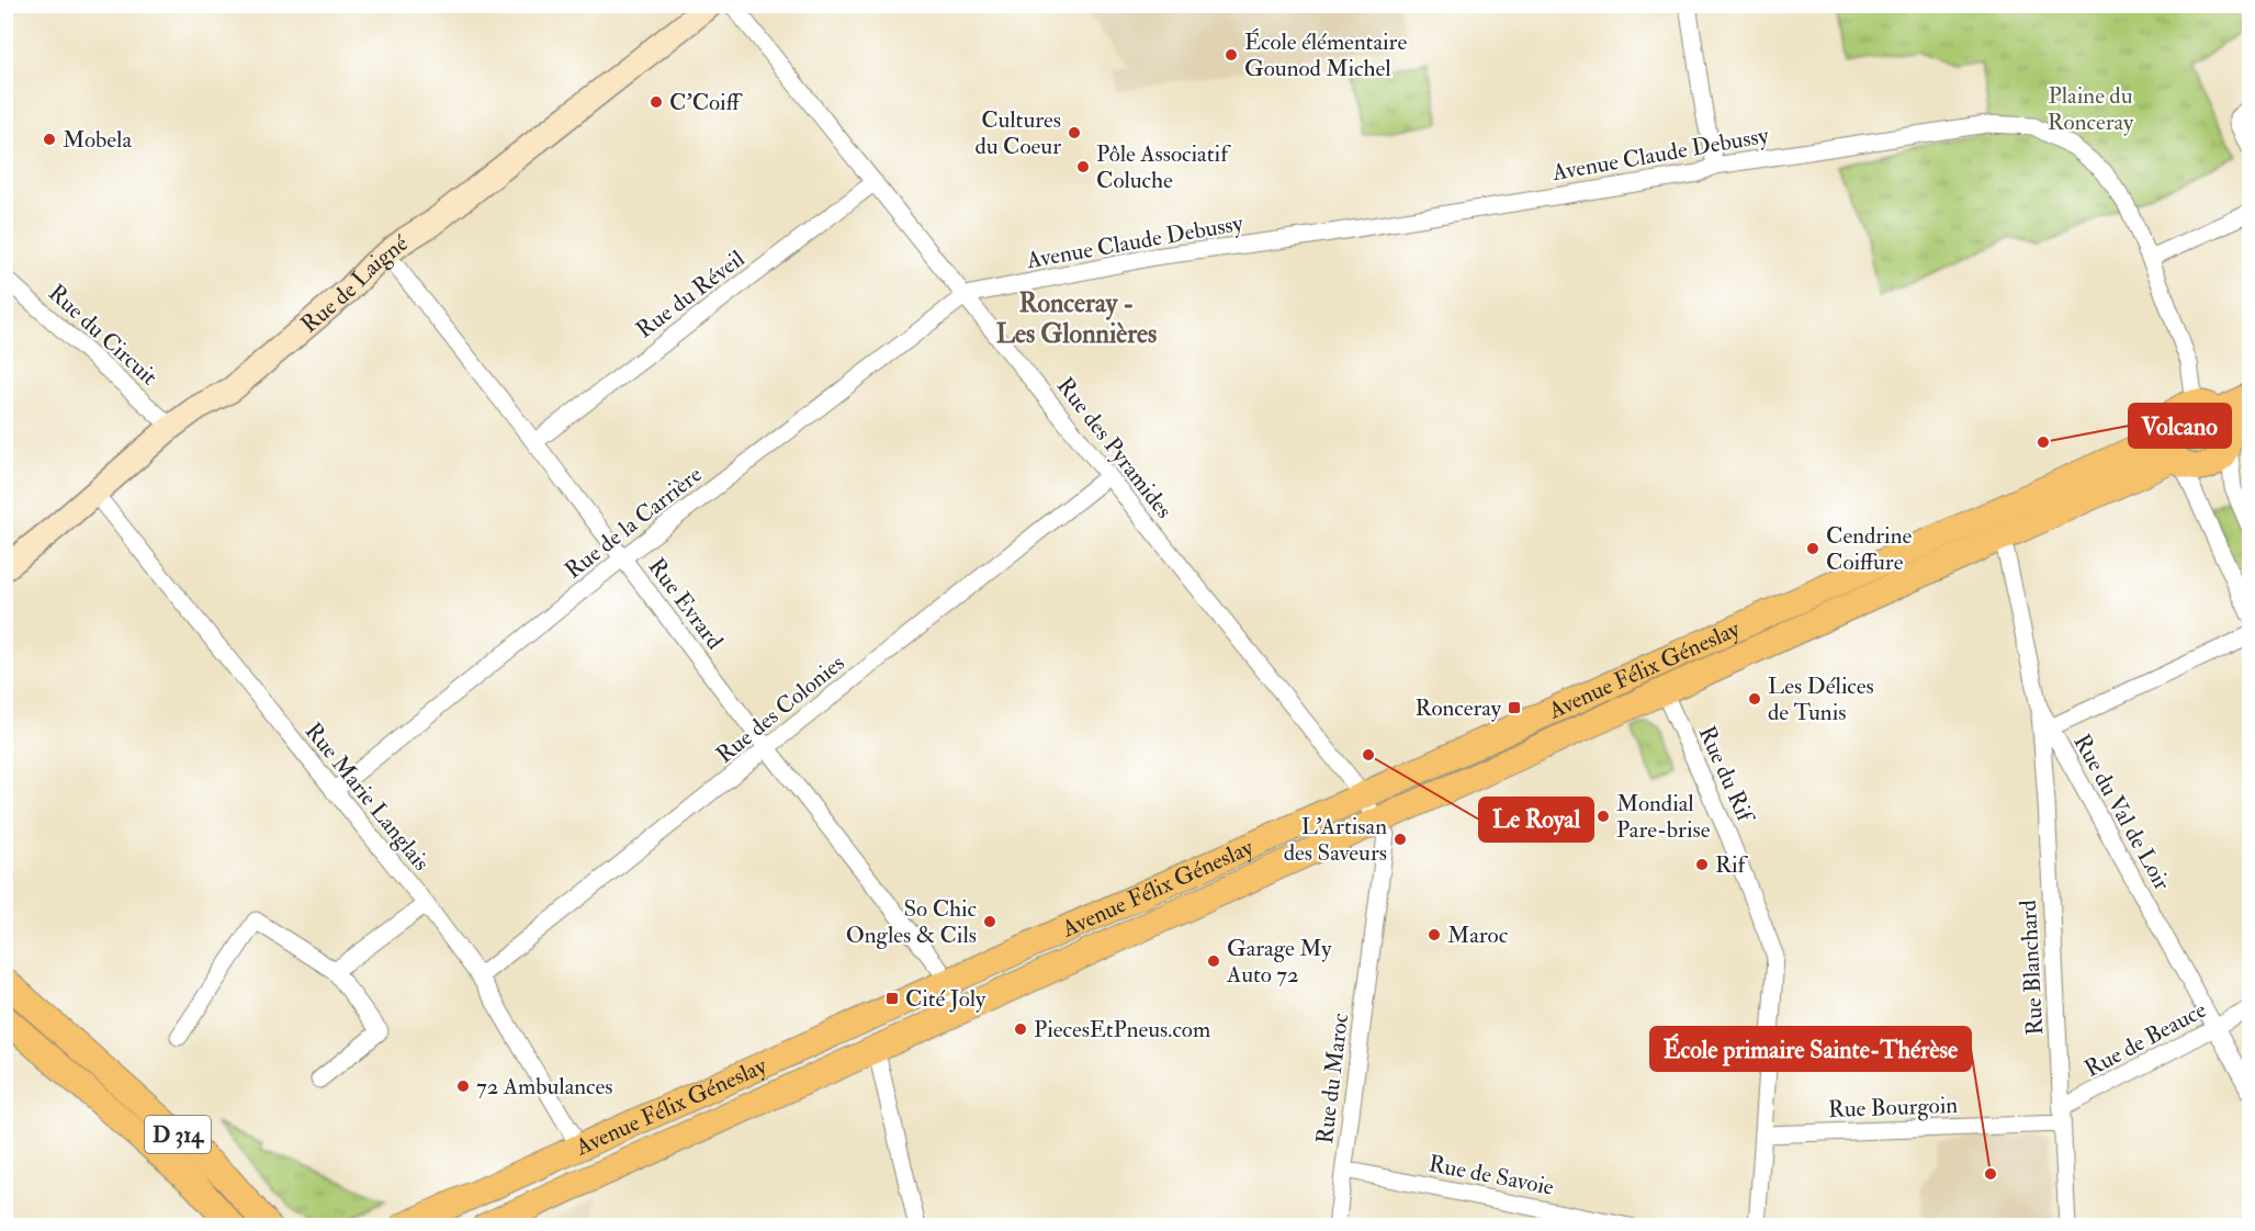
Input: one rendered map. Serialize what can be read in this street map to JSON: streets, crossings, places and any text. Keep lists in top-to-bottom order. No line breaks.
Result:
{"streets":{"main road":["Avenue Félix Géneslay","D 314"],"street":["Avenue Claude Debussy","Rue de Laigné","Rue du Réveil","Rue du Circuit","Rue des Pyramides","Rue de la Carrière","Rue Evrard","Rue des Colonies","Rue du Rif","Rue Marie Langlais","Rue du Val de Loir","Rue Blanchard","Rue de Beauce","Rue du Maroc","Rue Bourgoin","Rue de Savoie"]},"crossings":[["Avenue Claude Debussy","Rue des Pyramides"],["Avenue Claude Debussy","Rue de la Carrière"],["Avenue Claude Debussy","Avenue Félix Géneslay"],["Rue de Laigné","Rue du Circuit"],["Rue de Laigné","Rue Evrard"],["Rue de Laigné","Rue Marie Langlais"],["Rue du Réveil","Rue des Pyramides"],["Rue du Réveil","Rue Evrard"],["Rue des Pyramides","Rue de la Carrière"],["Rue des Pyramides","Avenue Félix Géneslay"],["Rue des Pyramides","Rue des Colonies"],["Rue des Pyramides","Rue du Maroc"],["Rue de la Carrière","Rue Evrard"],["Rue de la Carrière","Rue Marie Langlais"],["Rue Evrard","Avenue Félix Géneslay"],["Rue Evrard","Rue des Colonies"],["Avenue Félix Géneslay","Rue du Rif"],["Avenue Félix Géneslay","Rue Marie Langlais"],["Avenue Félix Géneslay","Rue du Val de Loir"],["Avenue Félix Géneslay","Rue du Maroc"],["Rue des Colonies","Rue Marie Langlais"],["Rue du Rif","Rue Bourgoin"],["Rue du Val de Loir","Rue Blanchard"],["Rue du Val de Loir","Rue de Beauce"],["Rue Blanchard","Rue de Beauce"],["Rue Blanchard","Rue Bourgoin"],["Rue de Beauce","Rue Bourgoin"],["Rue du Maroc","Rue de Savoie"]],"districts":["Ronceray - Les Glonnières"],"parks":["Plaine du Ronceray"],"places":{"other":["École élémentaire Gounod Michel","C'Coiff","Cultures du Coeur","Mobela","Pôle Associatif Coluche","Volcano","Cendrine Coiffure","Les Délices de Tunis","Le Royal","Mondial Pare-brise","L'Artisan des Saveurs","Rif","So Chic Ongles & Cils","Maroc","Garage My Auto 72","PiecesEtPneus.com","72 Ambulances","École primaire Sainte-Thérèse"],"transit":["Ronceray","Cité Joly"]}}
